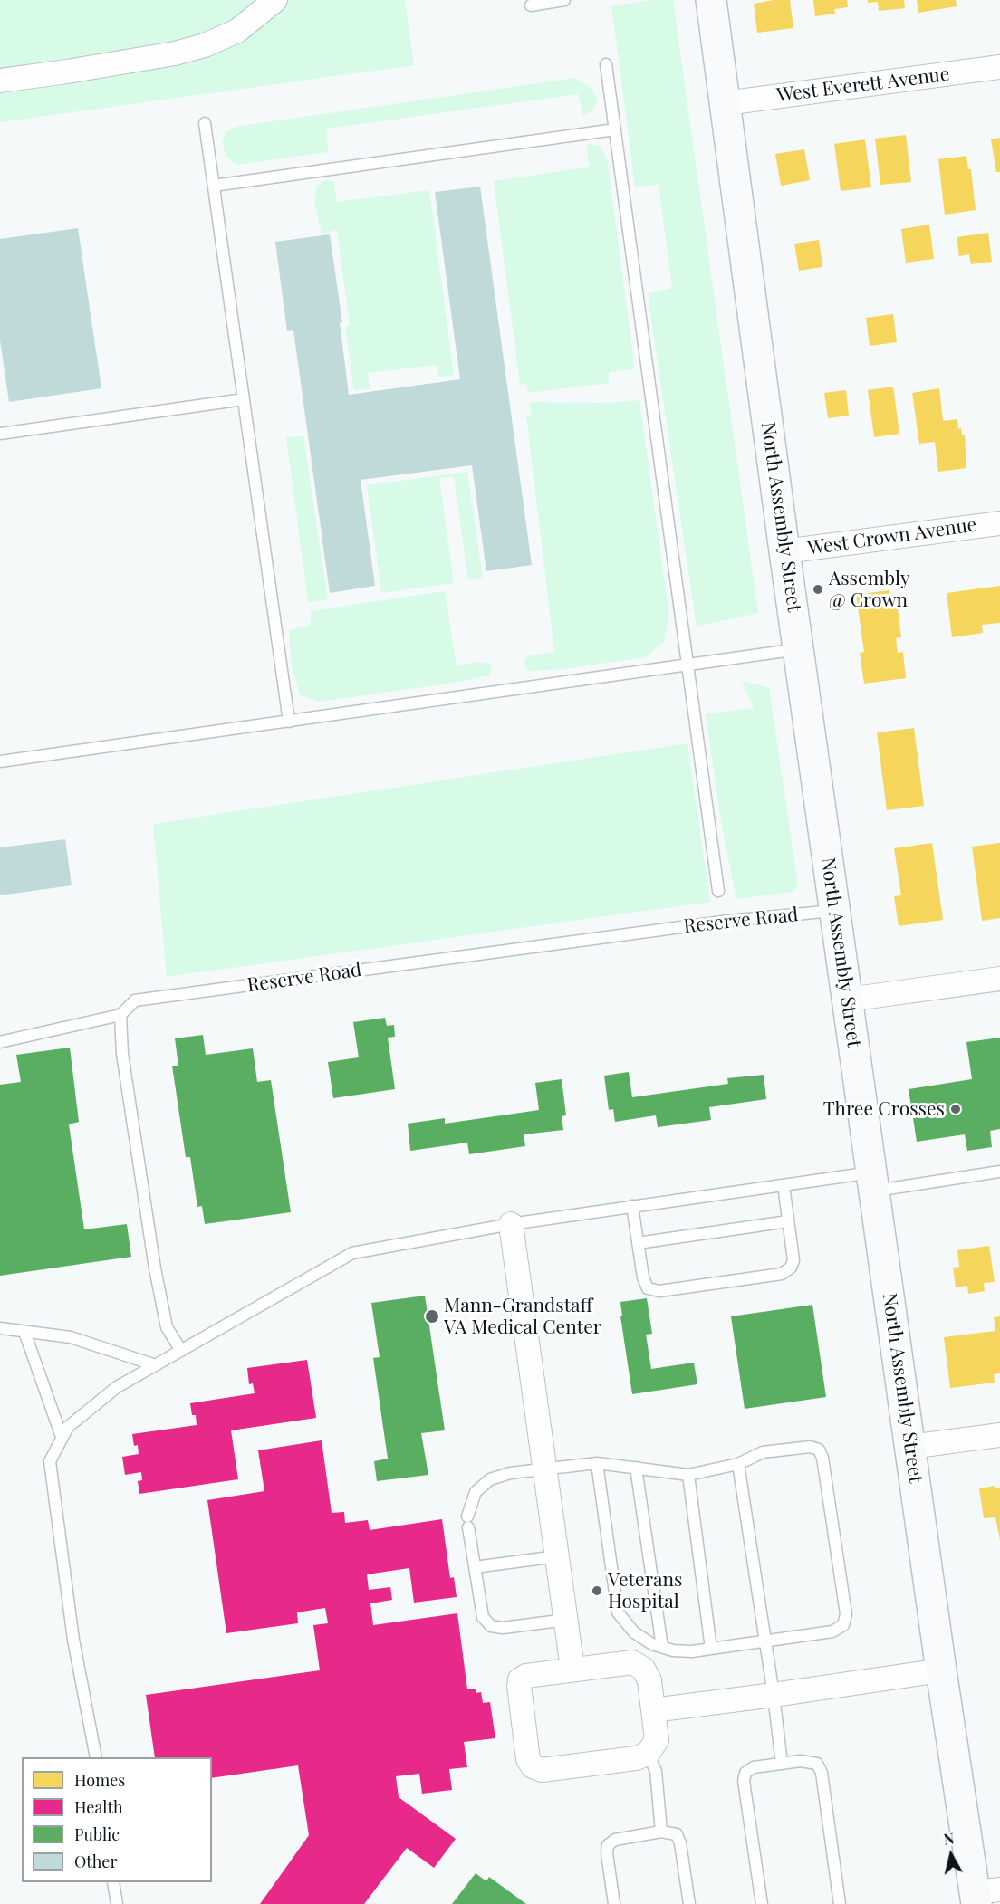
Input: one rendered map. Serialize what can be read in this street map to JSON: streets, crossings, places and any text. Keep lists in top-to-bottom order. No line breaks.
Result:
{"streets":{"main road":["North Assembly Street"],"street":["West Everett Avenue","West Crown Avenue"],"lane":["Reserve Road"]},"crossings":[["West Everett Avenue","North Assembly Street"],["North Assembly Street","West Crown Avenue"],["North Assembly Street","Reserve Road"]],"places":["Assembly @ Crown","Three Crosses","Mann-Grandstaff VA Medical Center","Veterans Hospital"],"legend":["Homes","Health","Public","Other"],"north":"top"}
